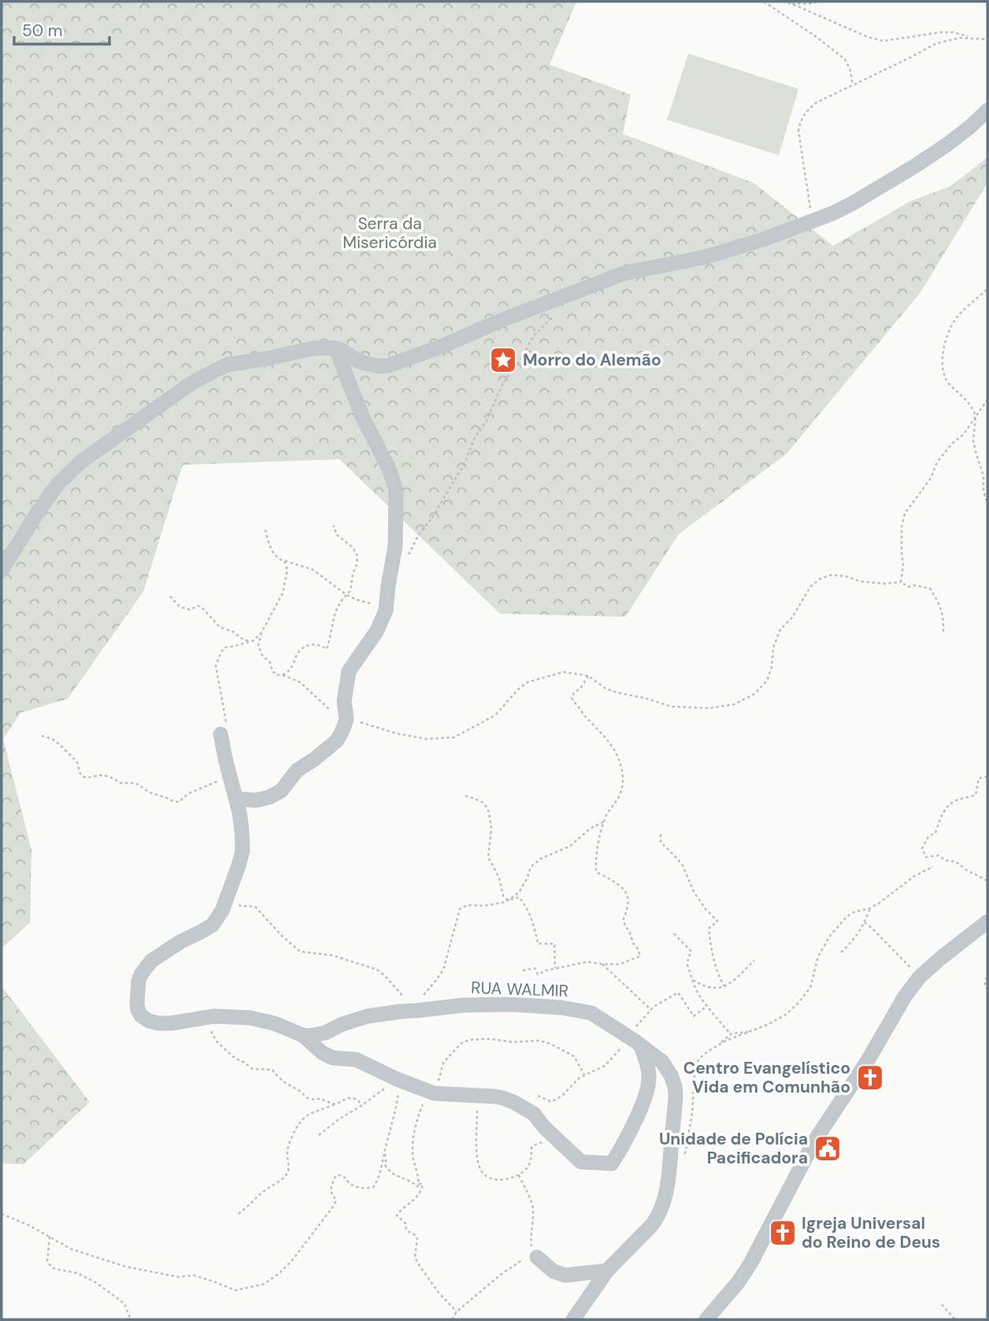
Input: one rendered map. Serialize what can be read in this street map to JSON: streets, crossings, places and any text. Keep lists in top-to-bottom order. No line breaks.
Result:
{"streets":{"street":["RUA WALMIR"]},"parks":["Serra da Misericórdia"],"places":{"place":["Morro do Alemão"],"church":["Centro Evangelístico Vida em Comunhão","Igreja Universal do Reino de Deus"],"public building":["Unidade de Polícia Pacificadora"]},"scale_bar":"50 m"}
